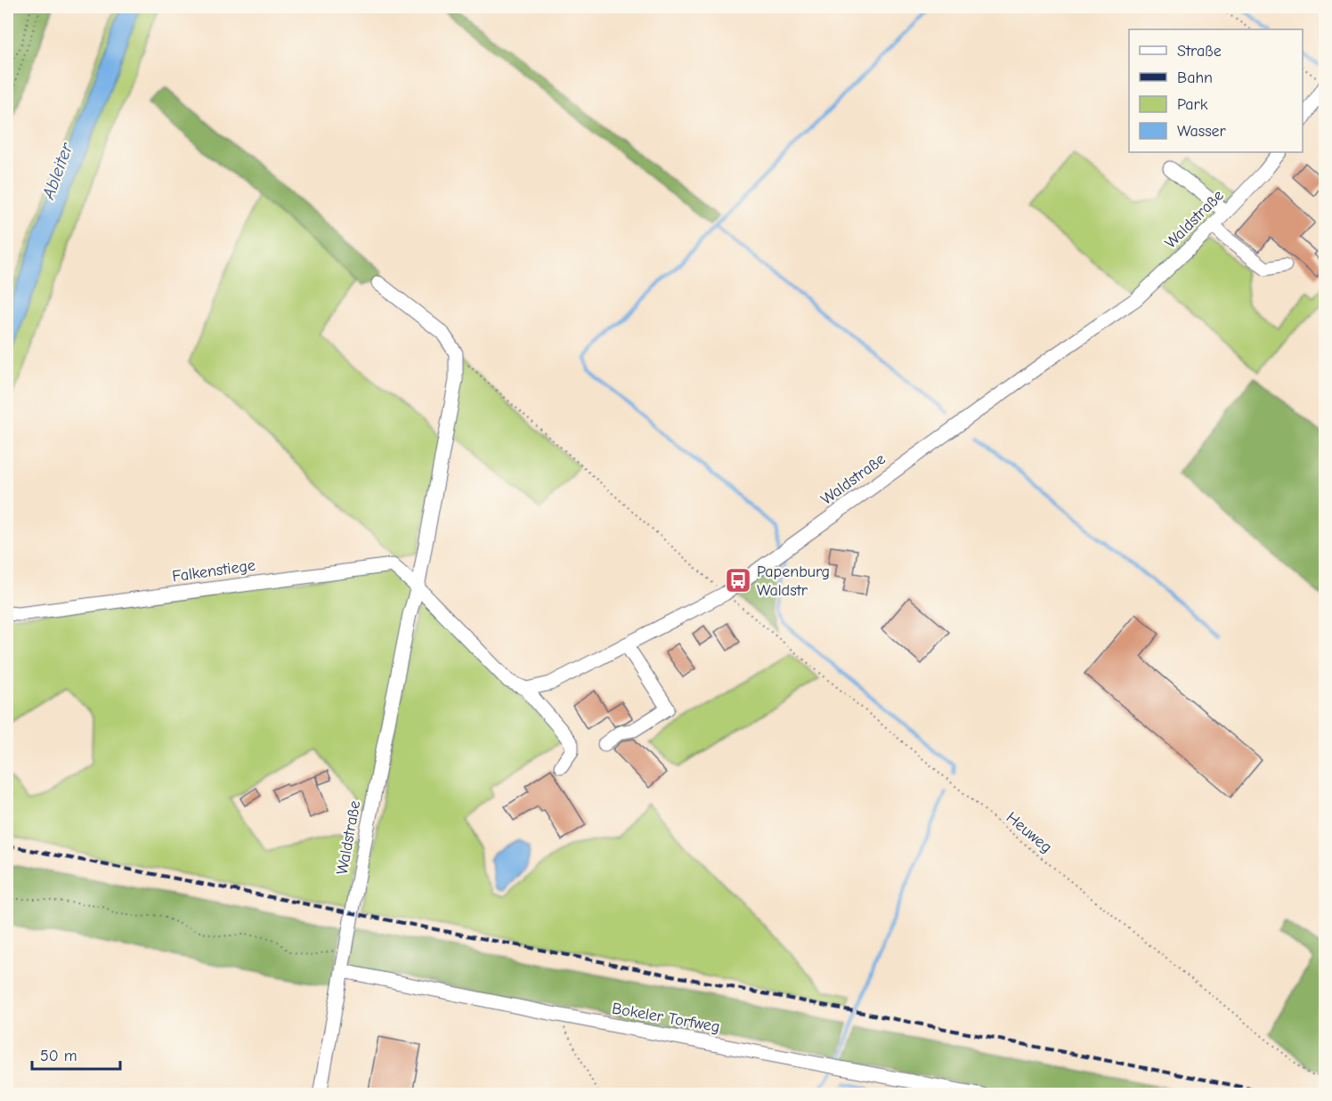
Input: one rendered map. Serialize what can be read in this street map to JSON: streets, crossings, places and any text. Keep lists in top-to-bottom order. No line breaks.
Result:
{"streets":{"street":["Waldstraße","Falkenstiege","Bokeler Torfweg"],"path":["Heuweg"]},"crossings":[["Waldstraße","Falkenstiege"],["Waldstraße","Heuweg"],["Waldstraße","Bokeler Torfweg"]],"water":["Ableiter"],"places":{"bus stop":["Papenburg Waldstr"]},"legend":["Straße","Bahn","Park","Wasser"],"scale_bar":"50 m"}
